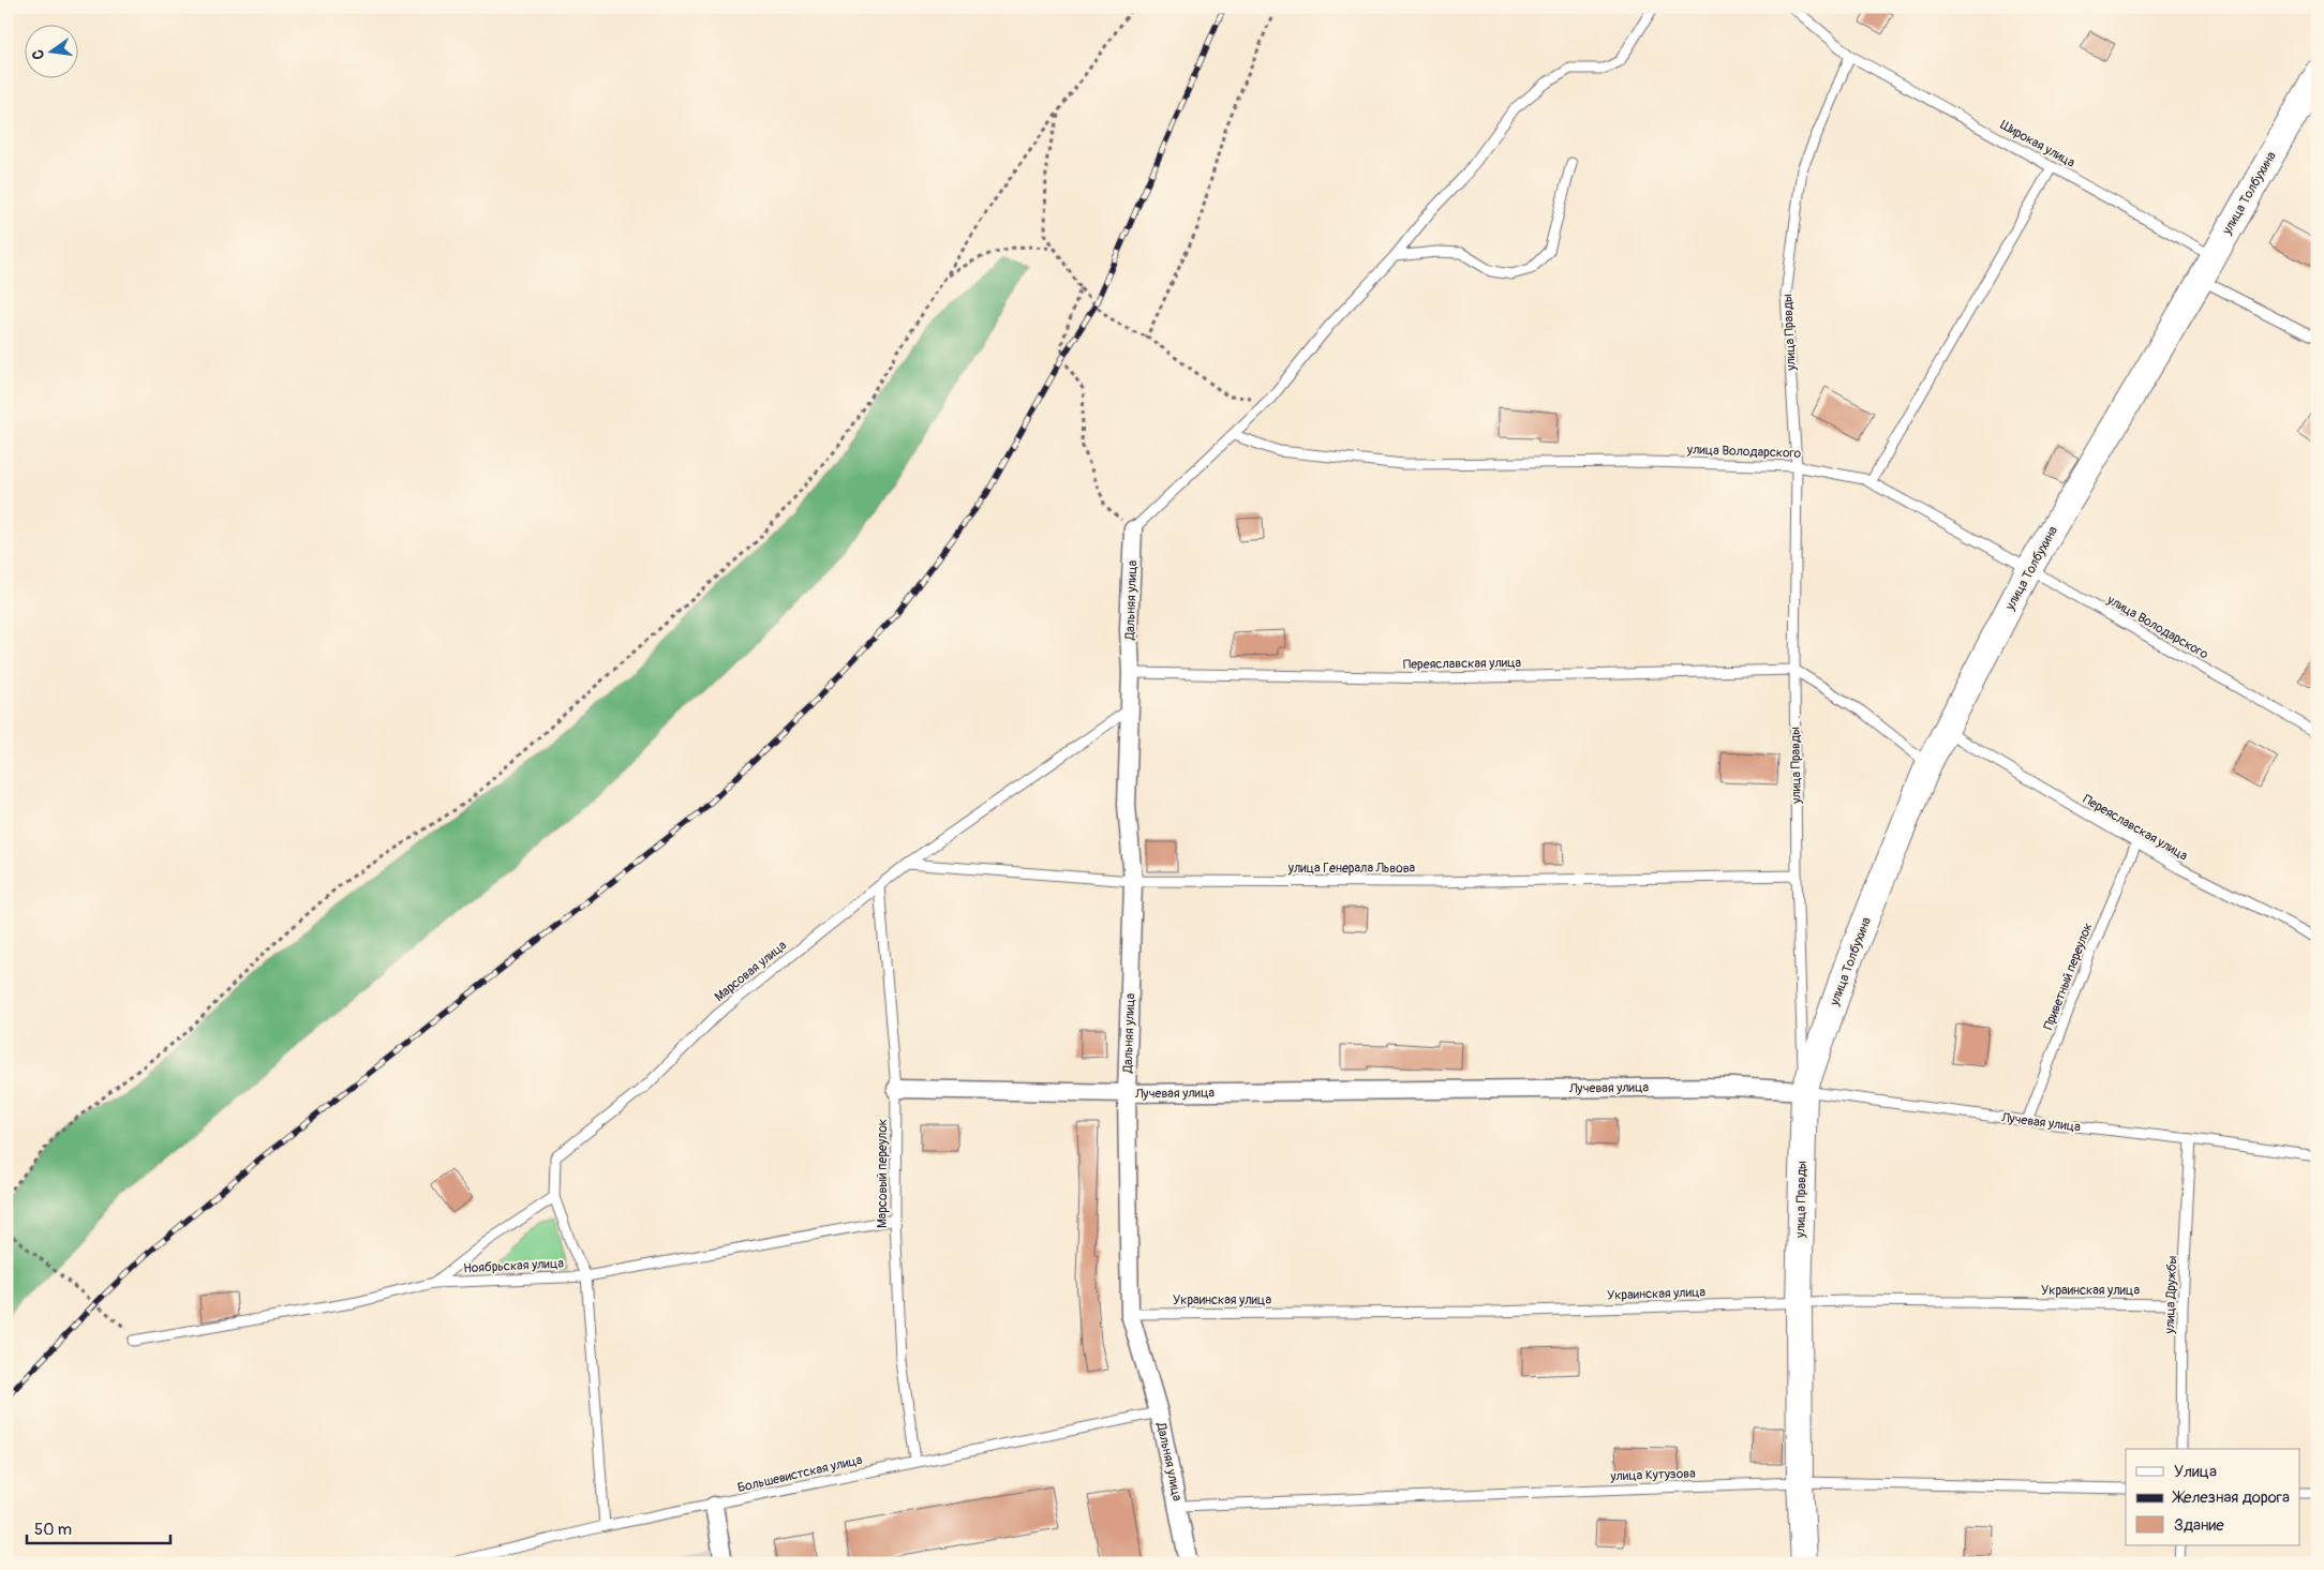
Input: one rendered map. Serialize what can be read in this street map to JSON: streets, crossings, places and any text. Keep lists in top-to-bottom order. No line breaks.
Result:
{"streets":{"main road":["улица Толбухина","улица Правды"],"street":["Дальняя улица","Лучевая улица"],"lane":["Широкая улица","улица Володарского","Переяславская улица","улица Генерала Львова","Марсовая улица","Приветный переулок","Марсовый переулок","Ноябрьская улица","Украинская улица","улица Дружбы","Большевистская улица","улица Кутузова"]},"crossings":[["Широкая улица","улица Толбухина"],["Широкая улица","улица Правды"],["улица Толбухина","улица Правды"],["улица Толбухина","улица Володарского"],["улица Толбухина","Переяславская улица"],["улица Толбухина","Лучевая улица"],["улица Правды","улица Володарского"],["улица Правды","Переяславская улица"],["улица Правды","улица Генерала Львова"],["улица Правды","Лучевая улица"],["улица Правды","Украинская улица"],["улица Правды","улица Кутузова"],["Дальняя улица","Переяславская улица"],["Дальняя улица","улица Генерала Львова"],["Дальняя улица","Марсовая улица"],["Дальняя улица","Лучевая улица"],["Дальняя улица","Украинская улица"],["Дальняя улица","Большевистская улица"],["Дальняя улица","улица Кутузова"],["Переяславская улица","Приветный переулок"],["улица Генерала Львова","Марсовая улица"],["Марсовая улица","Марсовый переулок"],["Приветный переулок","Лучевая улица"],["Лучевая улица","Марсовый переулок"],["Лучевая улица","улица Дружбы"],["Марсовый переулок","Ноябрьская улица"],["Марсовый переулок","Большевистская улица"],["Украинская улица","улица Дружбы"]],"legend":["Улица","Железная дорога","Здание"],"scale_bar":"50 m","north":"left"}
